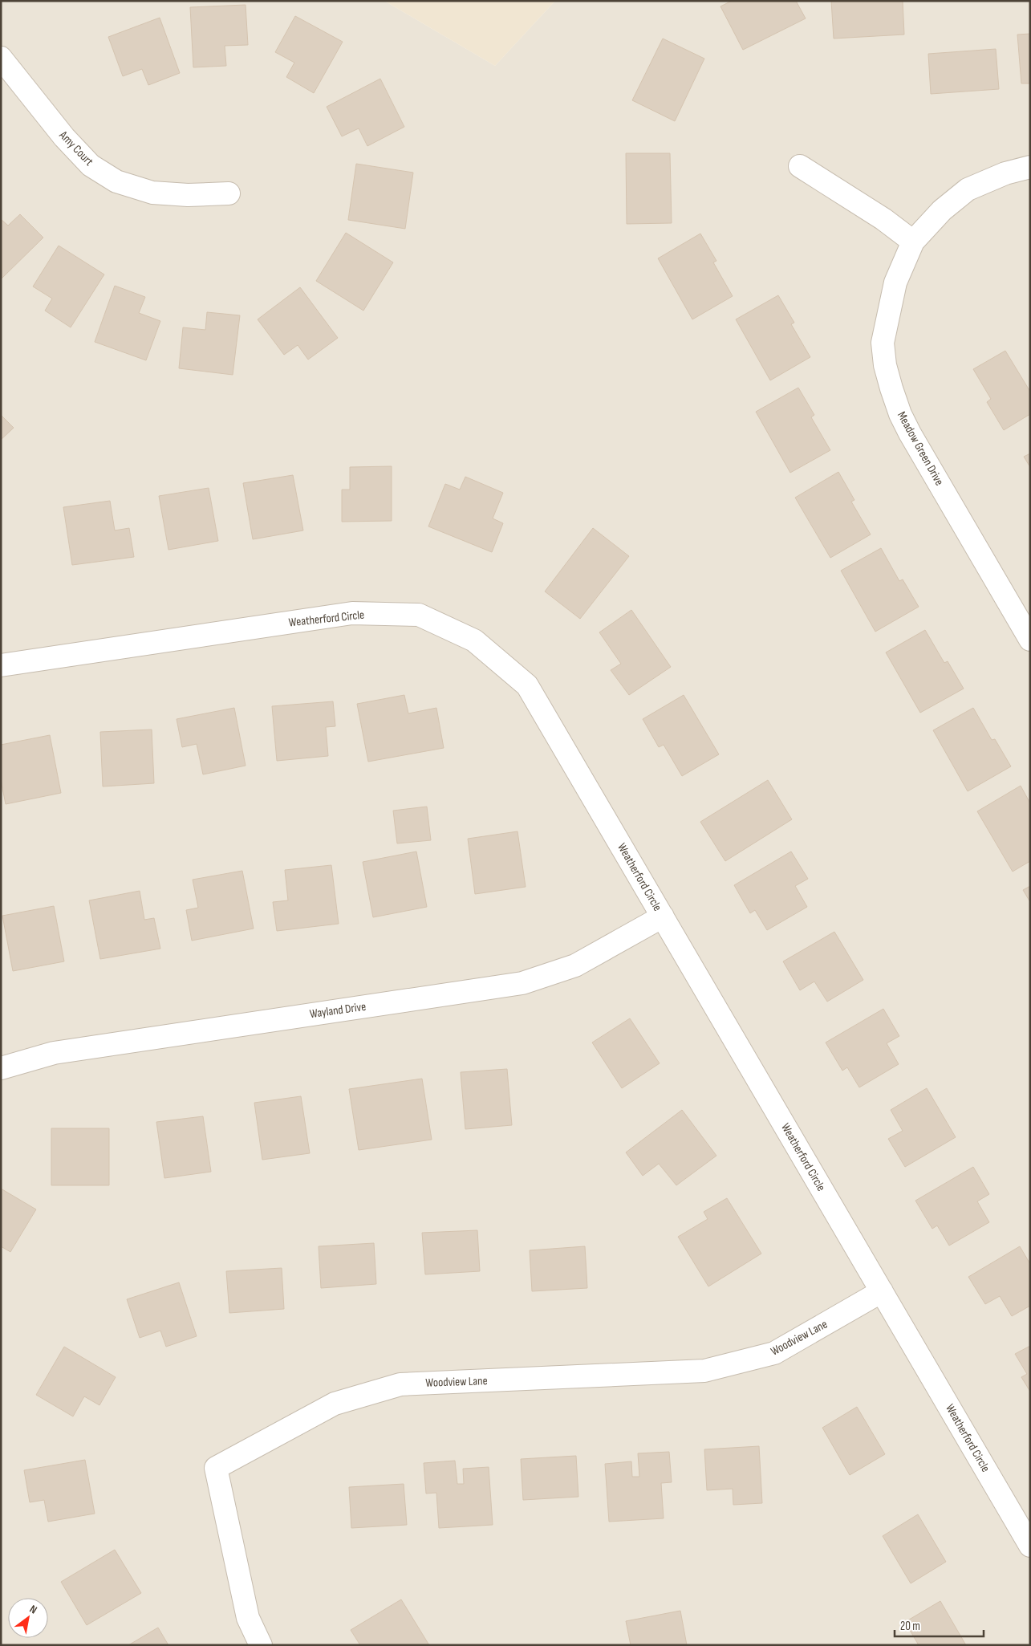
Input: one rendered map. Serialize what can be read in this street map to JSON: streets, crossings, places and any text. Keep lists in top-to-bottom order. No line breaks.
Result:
{"streets":{"street":["Amy Court","Meadow Green Drive","Weatherford Circle","Wayland Drive","Woodview Lane"]},"crossings":[["Weatherford Circle","Wayland Drive"],["Weatherford Circle","Woodview Lane"]],"scale_bar":"20 m","north":"top right"}
